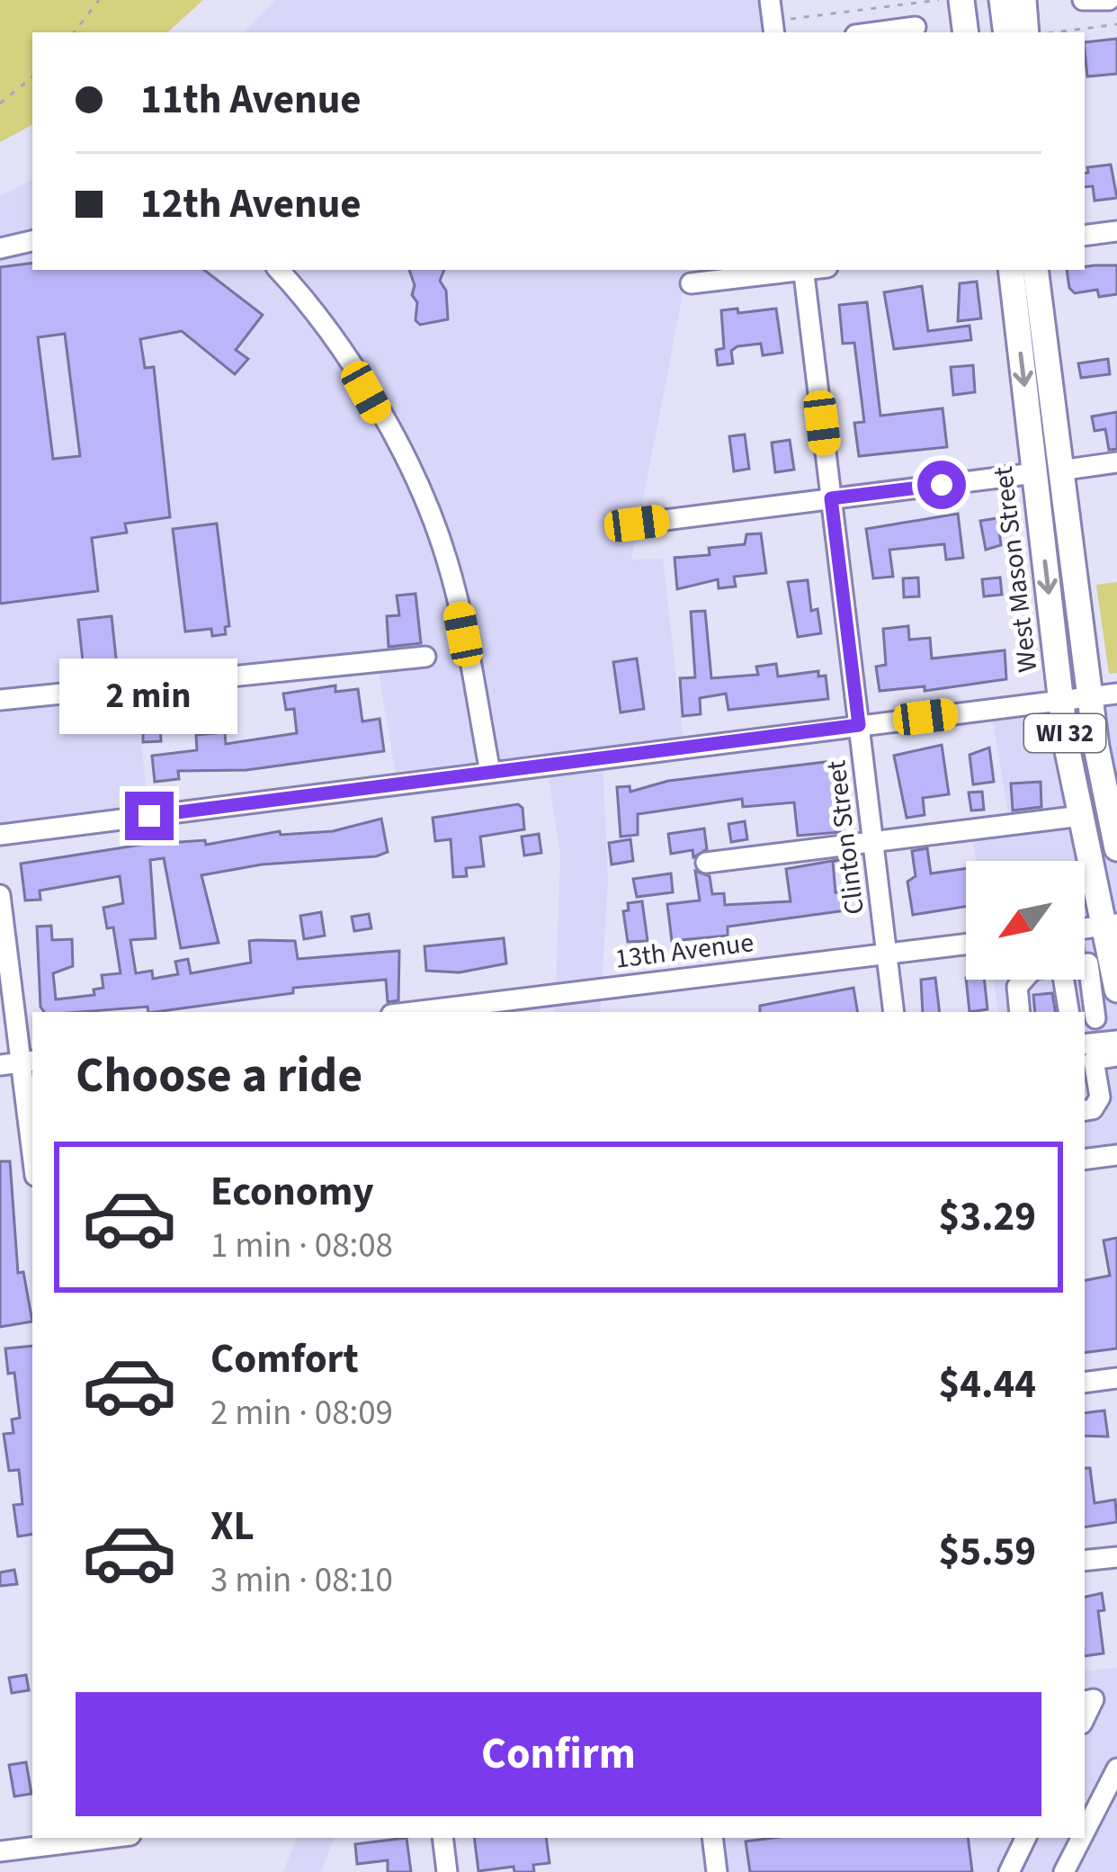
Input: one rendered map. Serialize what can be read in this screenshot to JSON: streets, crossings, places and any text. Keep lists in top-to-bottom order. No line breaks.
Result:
{"streets":{"main road":["West Mason Street","WI 32"],"street":["Clinton Street","13th Avenue"]},"crossings":[["Clinton Street","13th Avenue"]],"north":"bottom left","page":{"banner":["11th Avenue","12th Avenue"],"bubble":"2 min","heading":"Choose a ride","list":[{"name":"Economy","note":"1 min · 08:08","value":"$3.29"},{"name":"Comfort","note":"2 min · 08:09","value":"$4.44"},{"name":"XL","note":"3 min · 08:10","value":"$5.59"}],"buttons":"Confirm"}}
